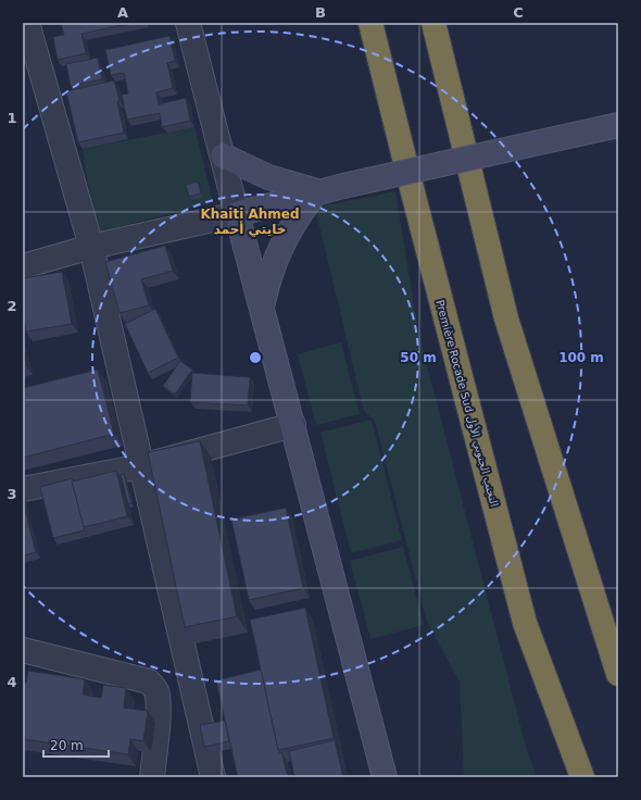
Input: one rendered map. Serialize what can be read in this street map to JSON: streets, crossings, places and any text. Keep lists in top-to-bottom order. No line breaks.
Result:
{"streets":{"highway":["Première Rocade Sud التجنب الجنوبي الأول"]},"districts":["Khaiti Ahmed خايتي أحمد"],"scale_bar":"20 m","grid":{"columns":["A","B","C"],"rows":["1","2","3","4"]},"rings":["50 m","100 m"]}
